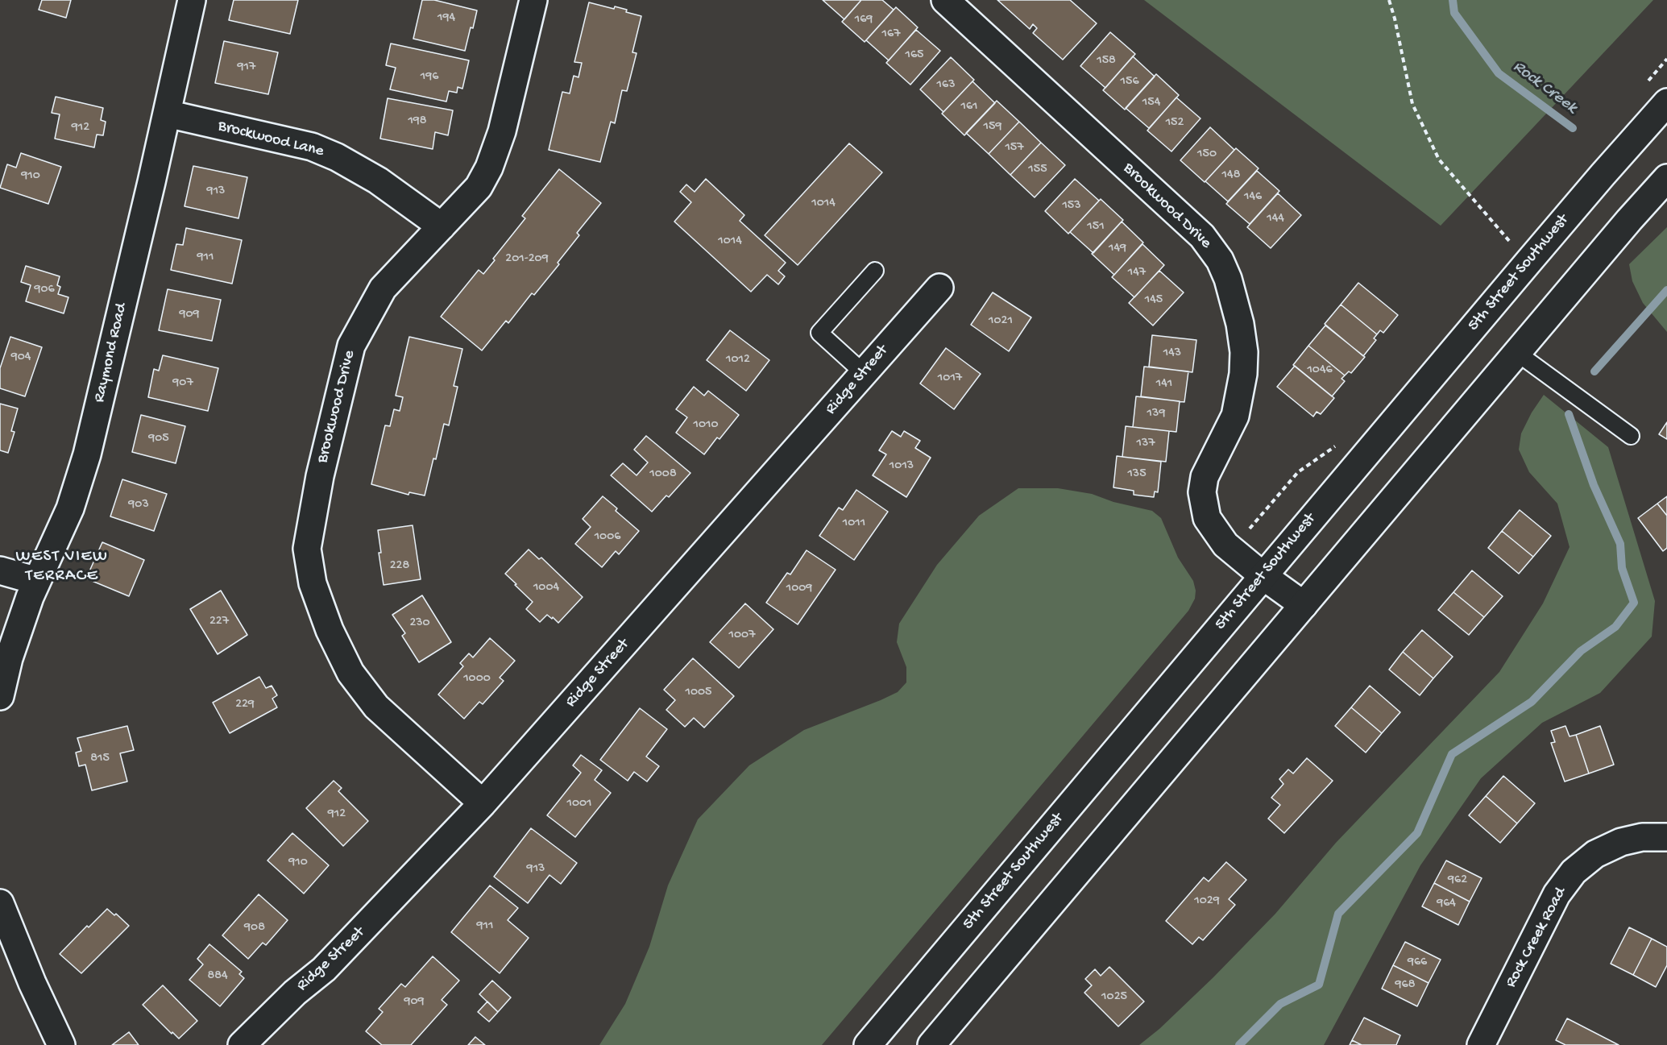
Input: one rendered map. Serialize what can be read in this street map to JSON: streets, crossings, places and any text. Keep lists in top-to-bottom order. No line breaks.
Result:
{"streets":{"street":["Brockwood Lane","Brookwood Drive","5th Street Southwest","Raymond Road","Ridge Street","Rock Creek Road"]},"crossings":[["Brockwood Lane","Brookwood Drive"],["Brockwood Lane","Raymond Road"],["Brookwood Drive","5th Street Southwest"],["Brookwood Drive","Ridge Street"]],"districts":["WEST VIEW TERRACE"],"water":["Rock Creek"],"house_numbers":["194","169","167","165","158","917","196","156","163","154","161","198","152","159","912","157","150","155","148","910","913","146","1014","153","144","151","1014","149","911","201-209","147","906","145","909","1021","143","904","1012","1046","1017","907","141","139","1010","905","137","1013","1008","135","903","1011","1006","228","1004","1009","227","230","1007","1000","1005","229","815","1001","912","910","913","962","1029","964","911","908","966","884","968","1025","909"]}
